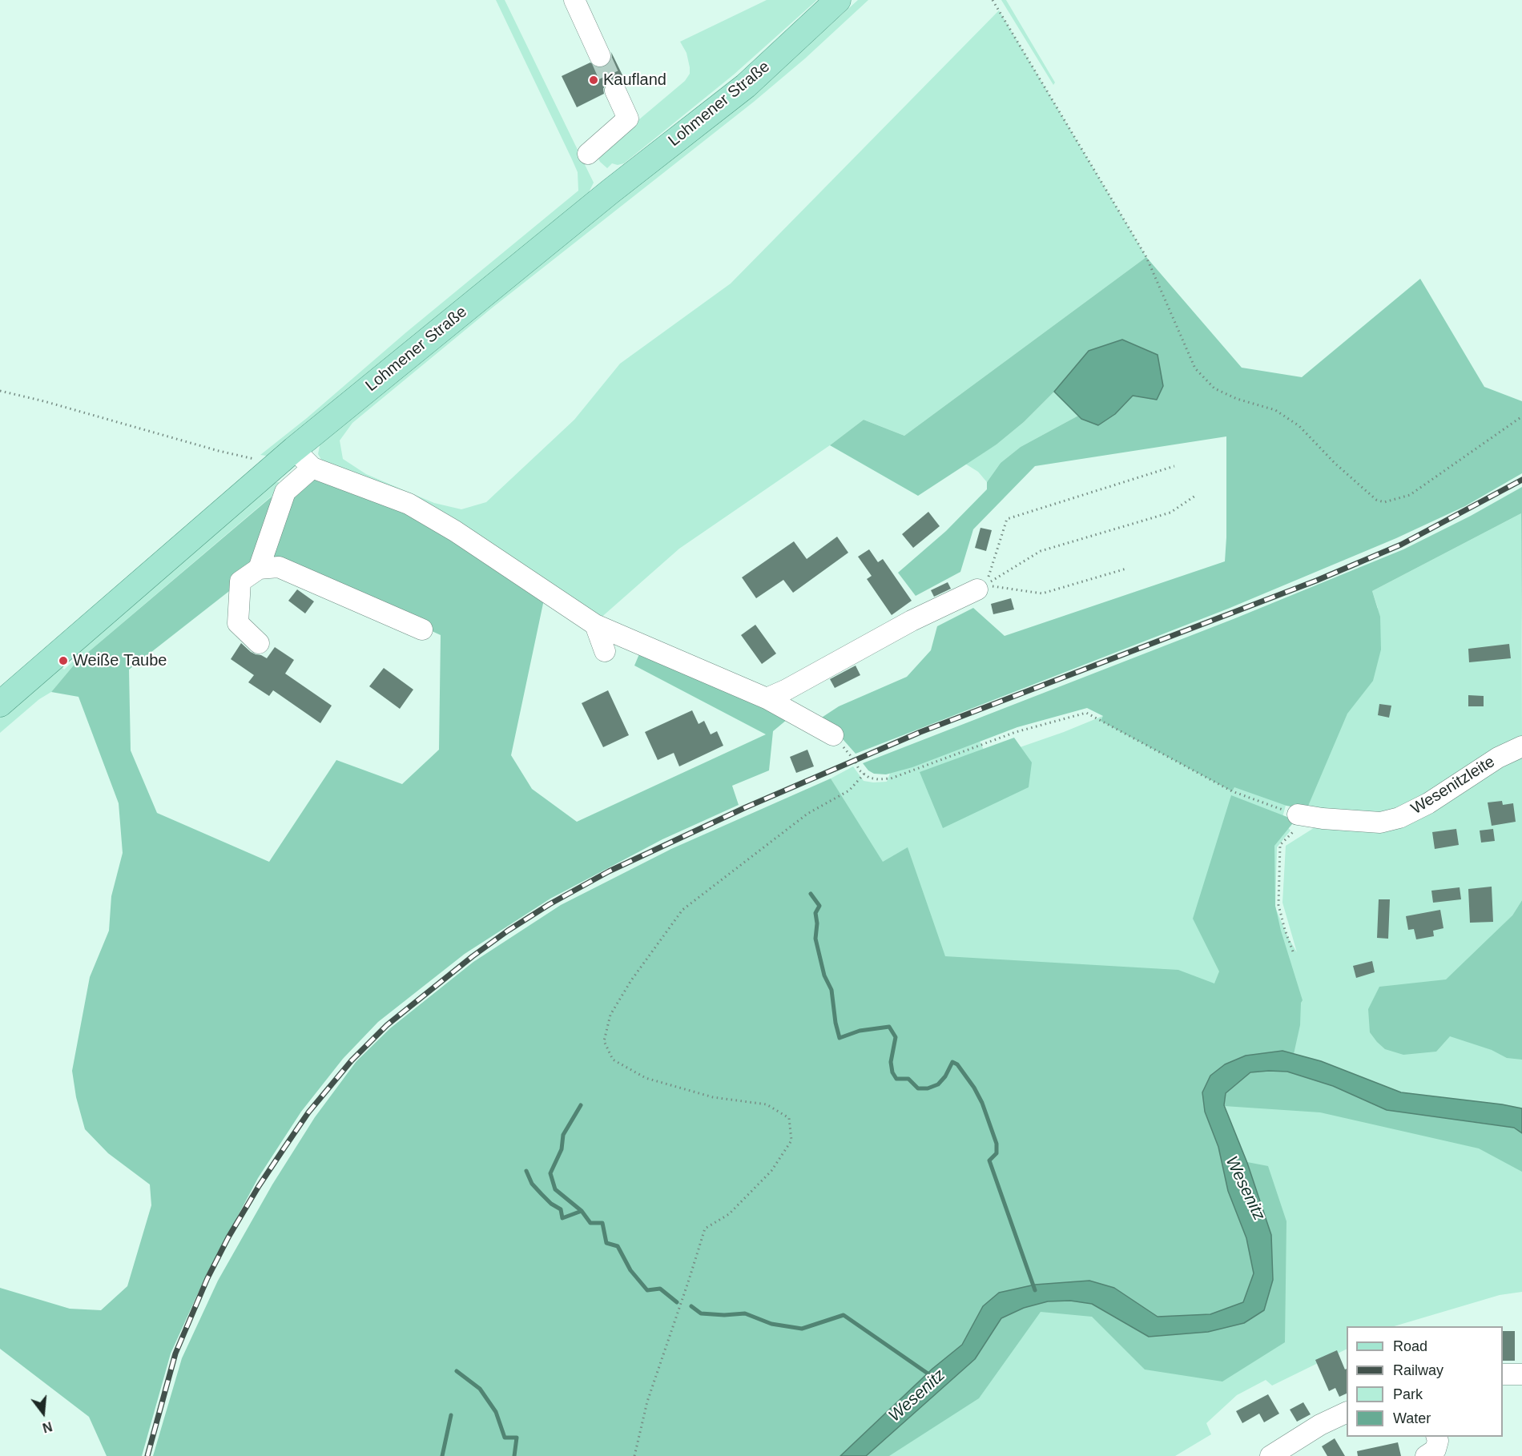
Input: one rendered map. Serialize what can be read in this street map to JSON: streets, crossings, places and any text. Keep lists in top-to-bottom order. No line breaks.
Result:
{"streets":{"main road":["Lohmener Straße"],"street":["Wesenitzleite"]},"water":["Wesenitz"],"places":["Kaufland","Weiße Taube"],"legend":["Road","Railway","Park","Water"],"north":"bottom"}
